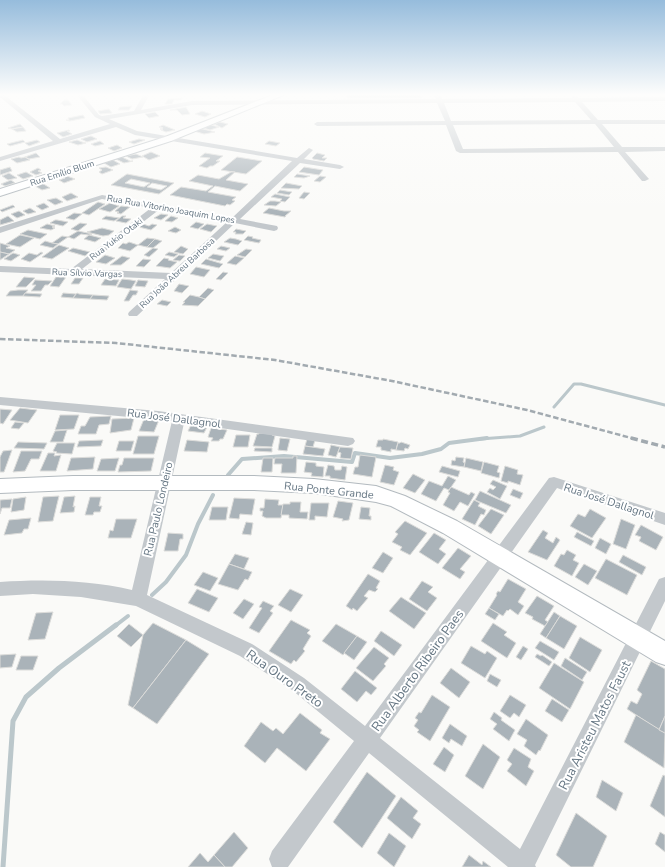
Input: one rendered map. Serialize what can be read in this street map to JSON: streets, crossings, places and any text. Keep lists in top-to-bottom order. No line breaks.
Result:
{"streets":{"main road":["Rua Emílio Blum","Rua Ponte Grande"],"street":["Rua Rua Vitorino Joaquim Lopes","Rua Yukio Otaki","Rua Sílvio Vargas","Rua João Abreu Barbosa","Rua José Dallagnol","Rua Paulo Londeiro","Rua Alberto Ribeiro Paes","Rua Ouro Preto","Rua Aristeu Matos Faust"]},"crossings":[["Rua Rua Vitorino Joaquim Lopes","Rua Yukio Otaki"],["Rua Rua Vitorino Joaquim Lopes","Rua João Abreu Barbosa"],["Rua Yukio Otaki","Rua Sílvio Vargas"],["Rua Sílvio Vargas","Rua João Abreu Barbosa"],["Rua José Dallagnol","Rua Paulo Londeiro"],["Rua José Dallagnol","Rua Alberto Ribeiro Paes"],["Rua Ponte Grande","Rua Paulo Londeiro"],["Rua Ponte Grande","Rua Alberto Ribeiro Paes"],["Rua Ponte Grande","Rua Aristeu Matos Faust"],["Rua Paulo Londeiro","Rua Ouro Preto"],["Rua Alberto Ribeiro Paes","Rua Ouro Preto"],["Rua Ouro Preto","Rua Aristeu Matos Faust"]]}
